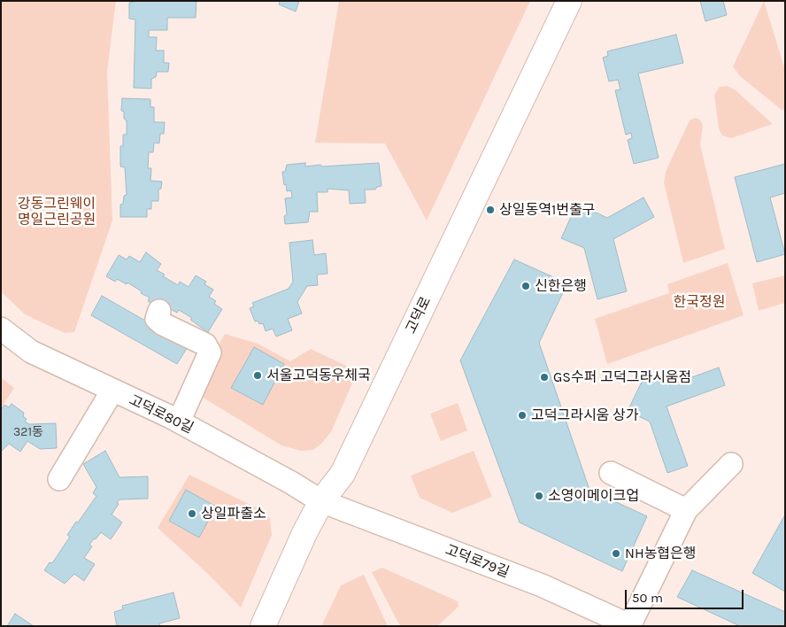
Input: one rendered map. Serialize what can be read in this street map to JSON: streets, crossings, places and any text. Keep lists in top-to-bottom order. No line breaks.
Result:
{"streets":{"main road":["고덕로"],"street":["고덕로80길","고덕로79길"]},"crossings":[["고덕로","고덕로80길"],["고덕로","고덕로79길"],["고덕로80길","고덕로79길"]],"parks":["강동그린웨이 명일근린공원","한국정원"],"places":["상일동역1번출구","신한은행","서울고덕동우체국","GS수퍼 고덕그라시움점","고덕그라시움 상가","소영이메이크업","상일파출소","NH농협은행"],"house_numbers":["321동"],"scale_bar":"50 m"}
